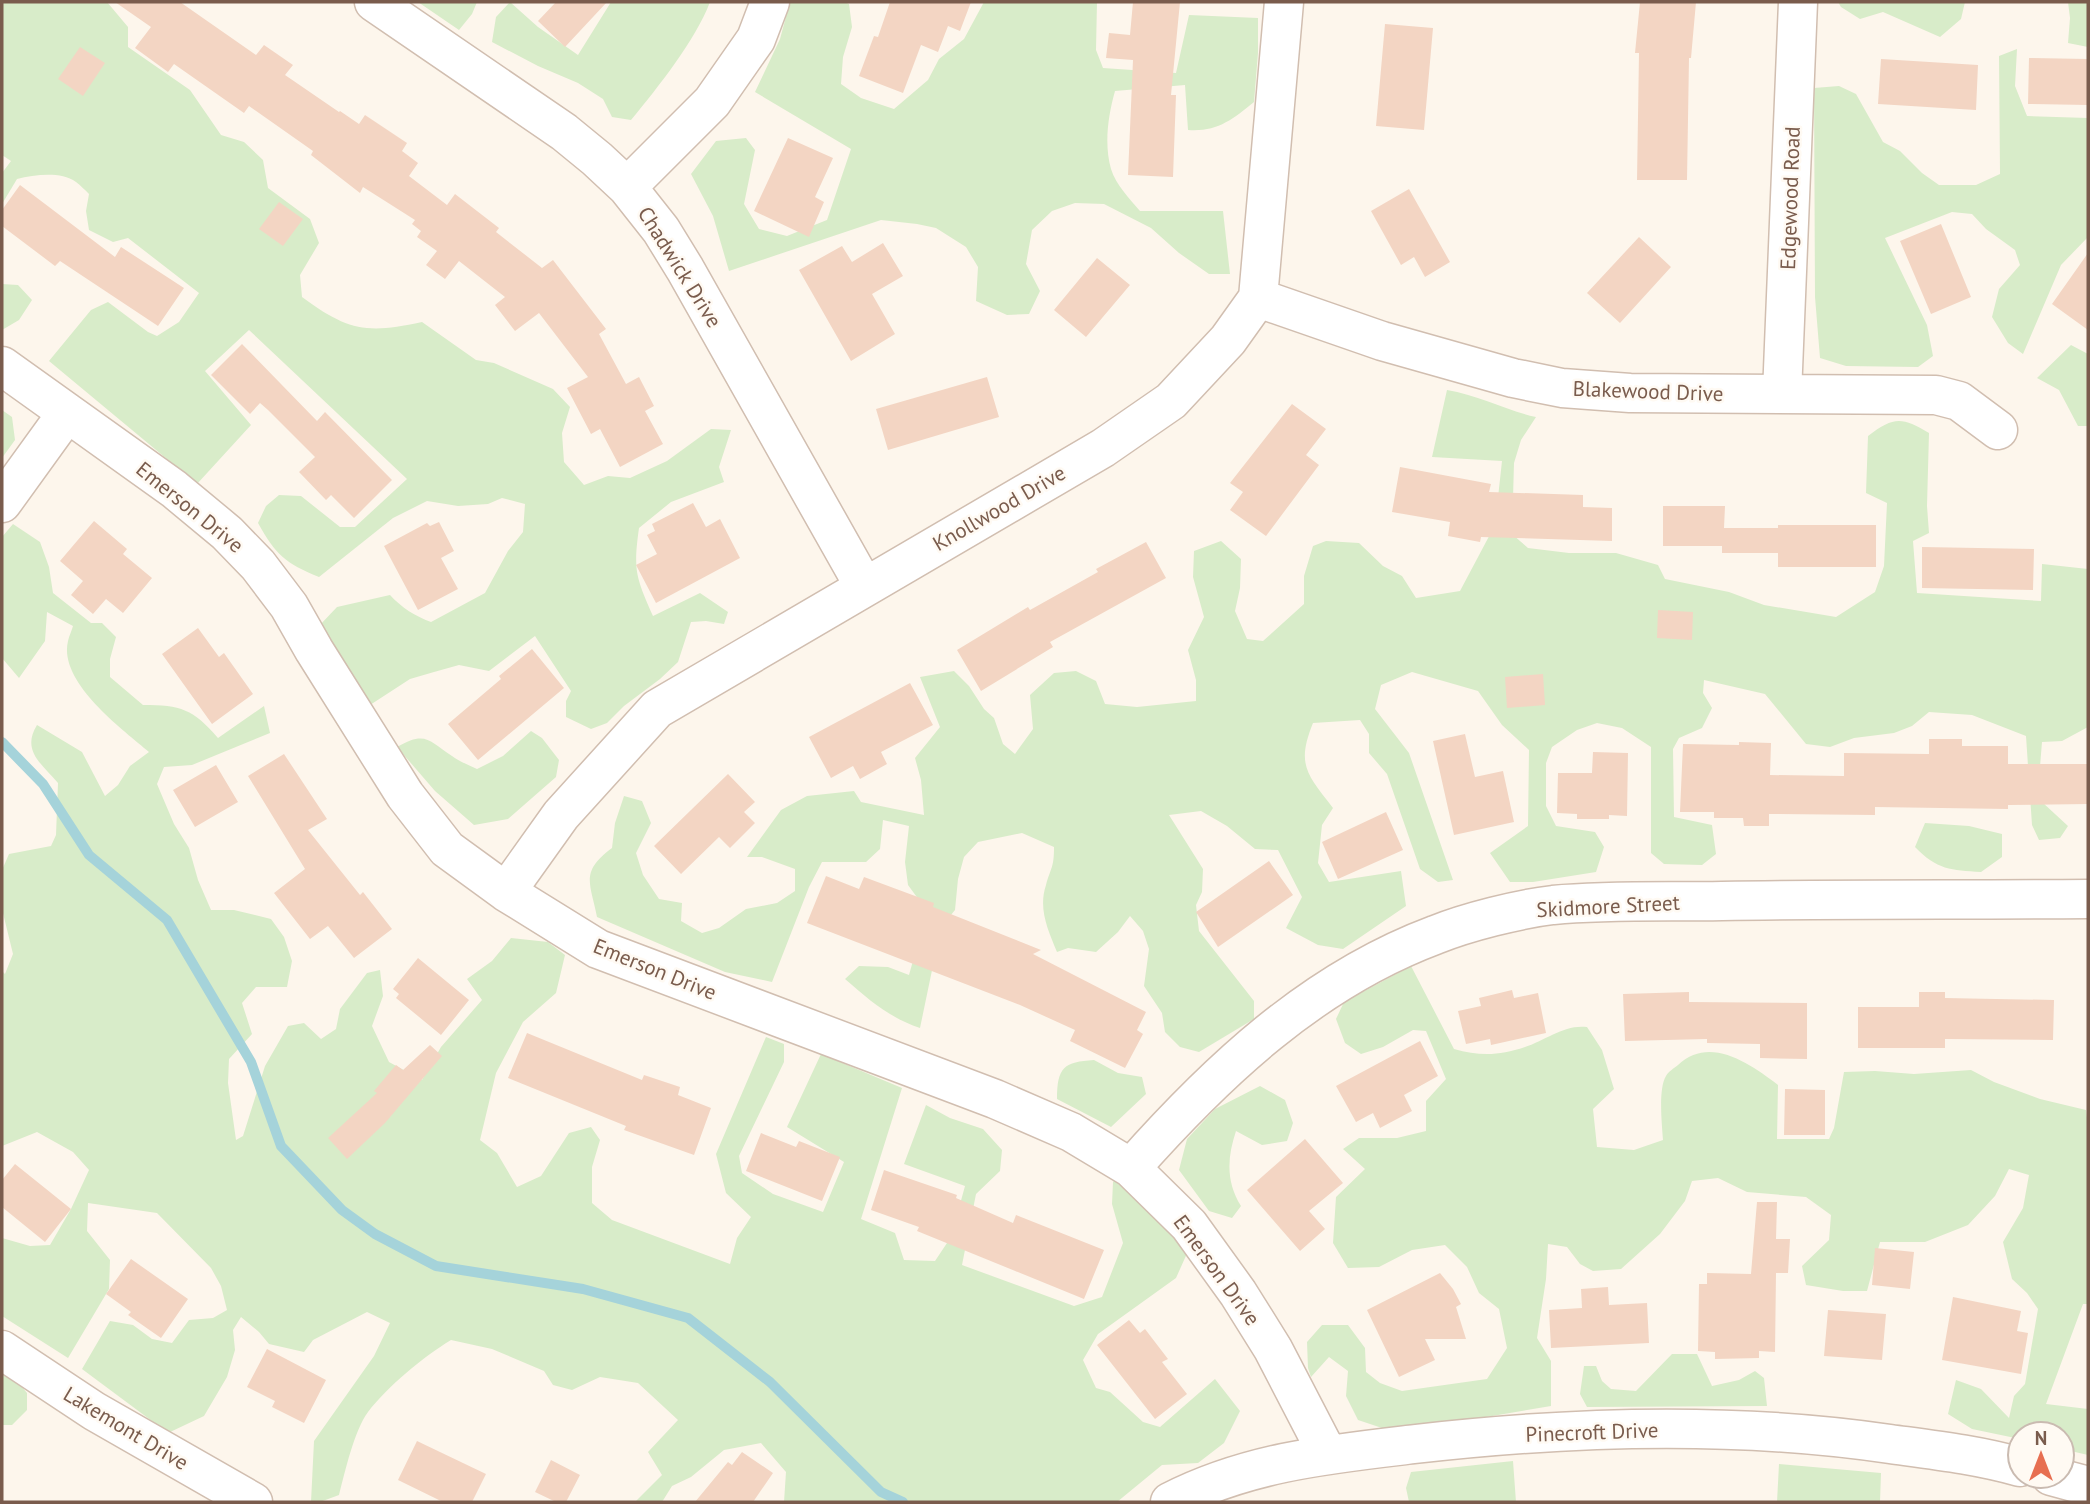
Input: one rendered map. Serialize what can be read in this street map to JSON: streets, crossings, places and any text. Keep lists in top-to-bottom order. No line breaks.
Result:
{"streets":{"street":["Edgewood Road","Chadwick Drive","Blakewood Drive","Emerson Drive","Knollwood Drive","Skidmore Street","Lakemont Drive","Pinecroft Drive"]},"crossings":[["Edgewood Road","Blakewood Drive"],["Chadwick Drive","Knollwood Drive"],["Blakewood Drive","Knollwood Drive"],["Emerson Drive","Knollwood Drive"],["Emerson Drive","Skidmore Street"],["Emerson Drive","Pinecroft Drive"]],"north":"top"}
